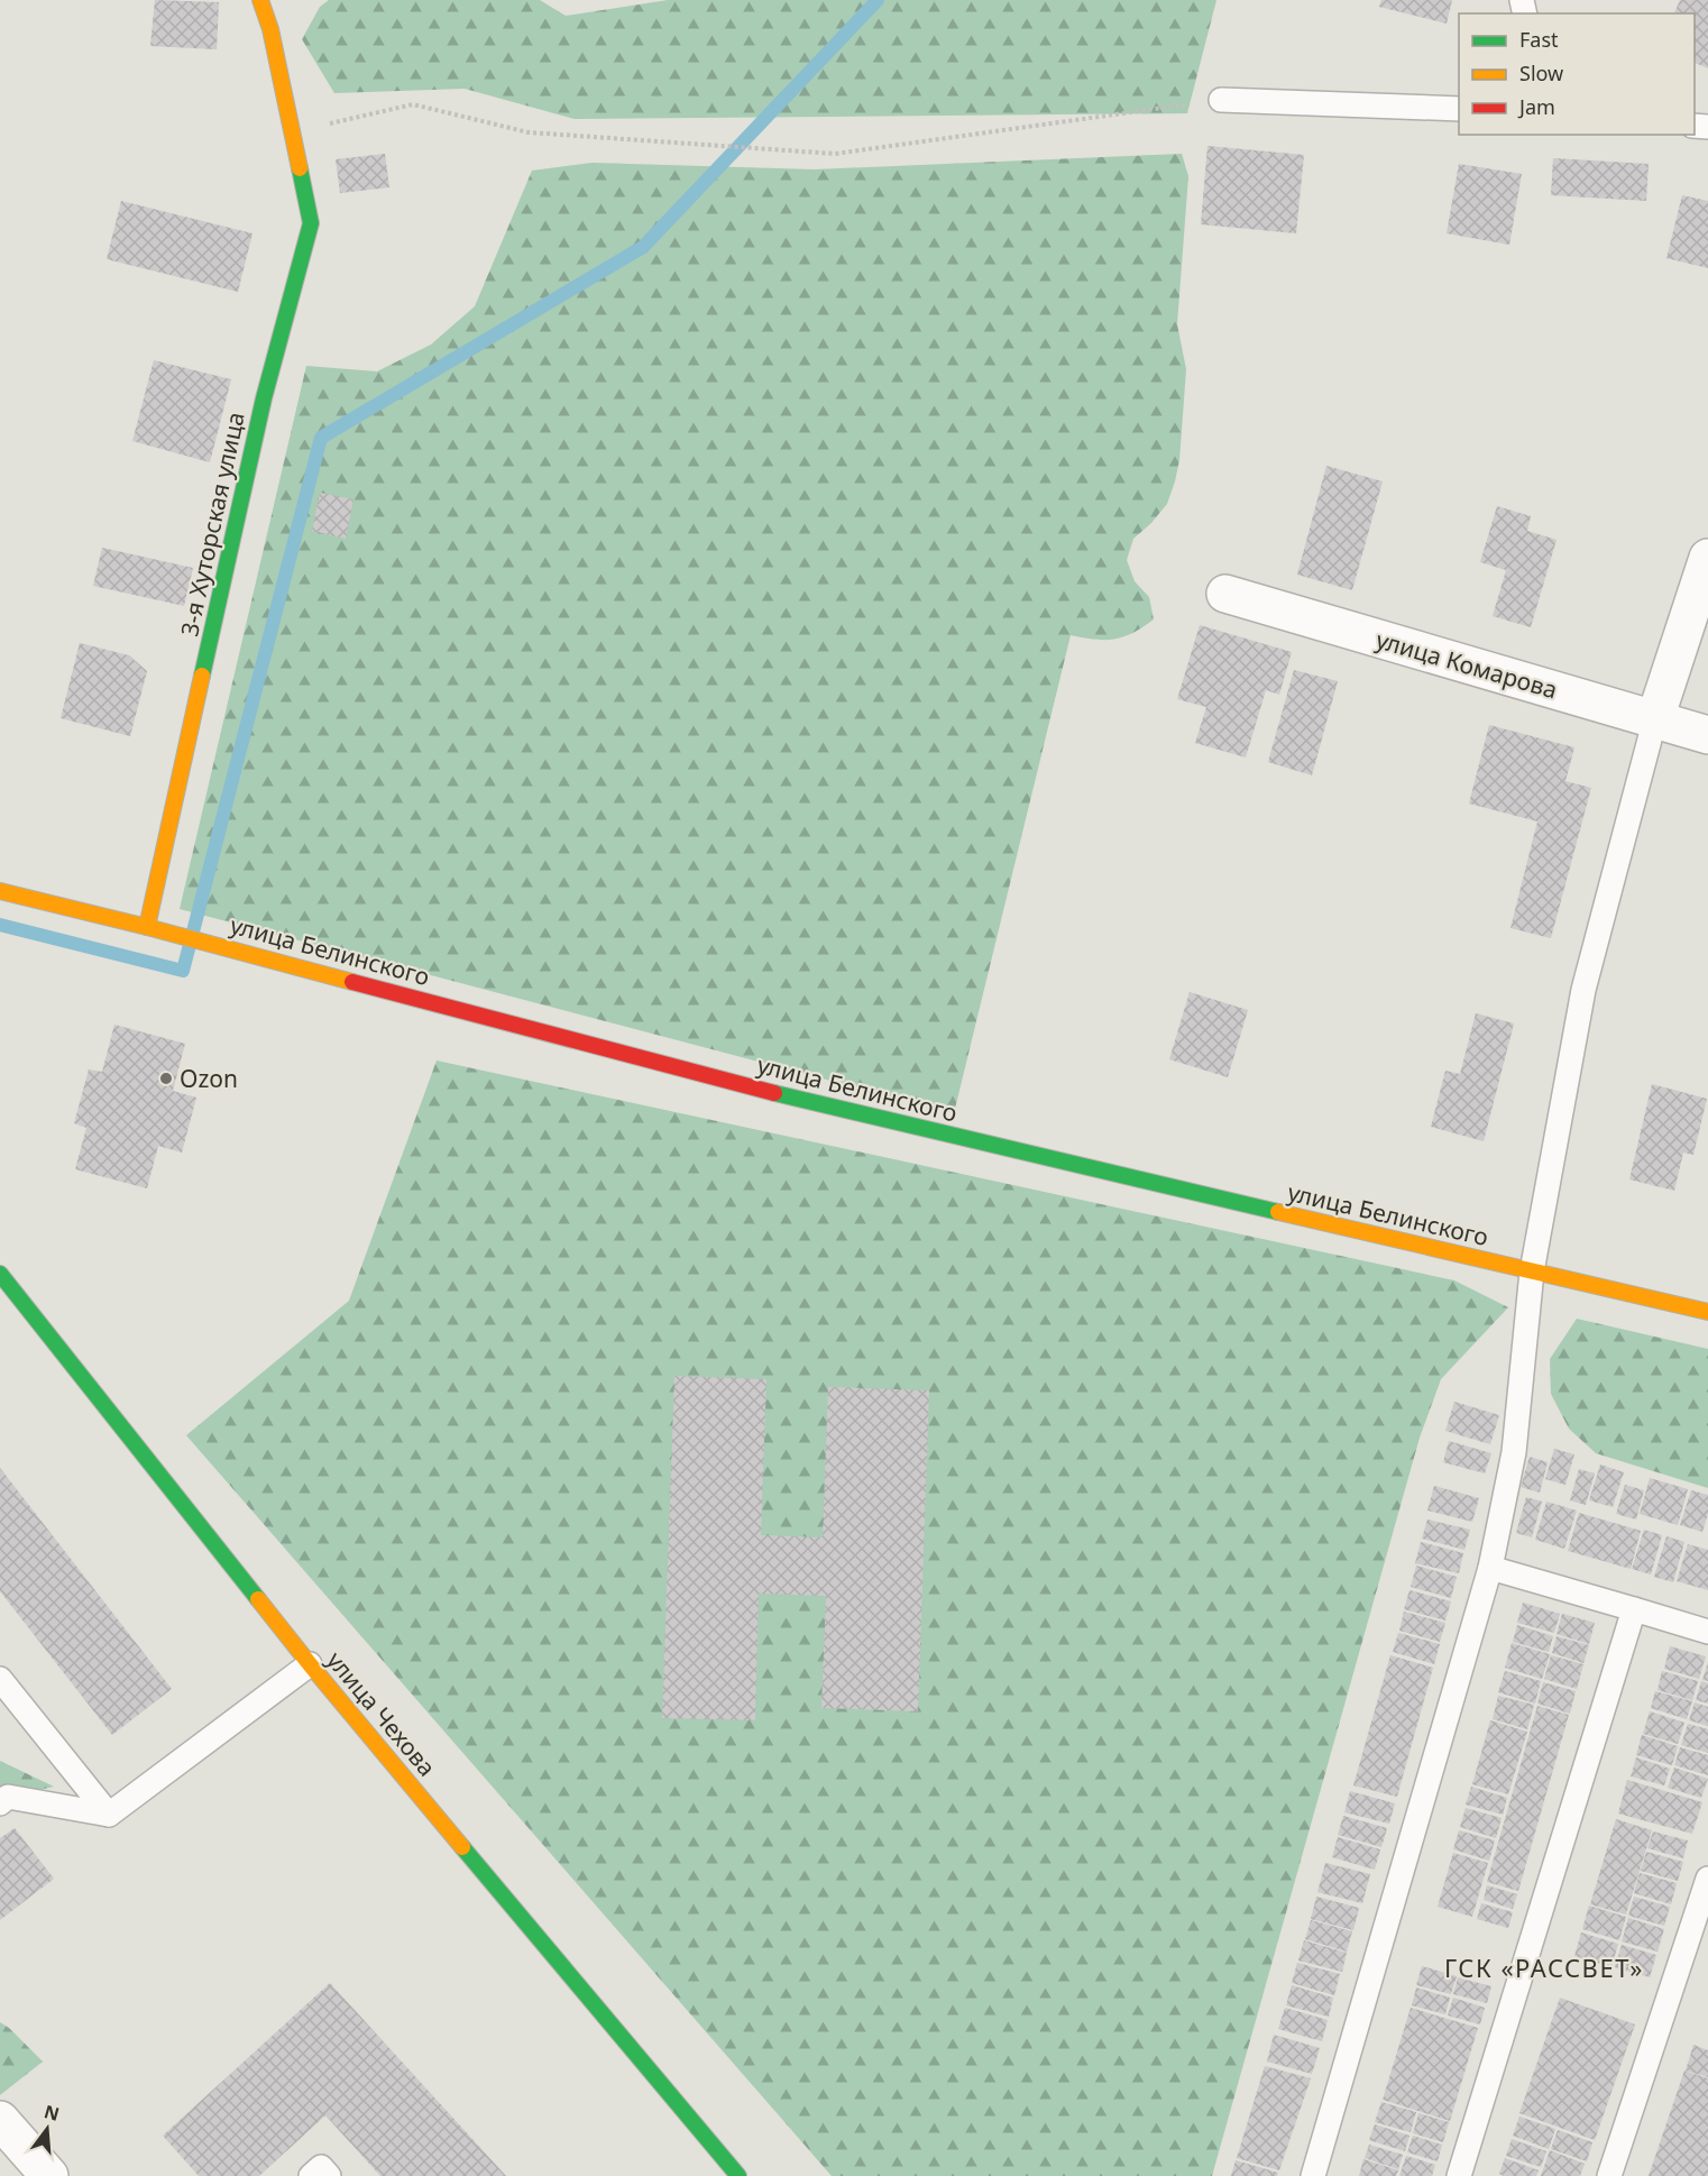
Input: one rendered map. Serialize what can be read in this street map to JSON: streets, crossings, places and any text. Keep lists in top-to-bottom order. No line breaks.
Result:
{"streets":{"street":["3-я Хуторская улица","улица Комарова","улица Белинского","улица Чехова"]},"crossings":[["3-я Хуторская улица","улица Белинского"]],"districts":["ГСК «РАССВЕТ»"],"places":["Ozon"],"legend":["Fast","Slow","Jam"],"north":"top"}
